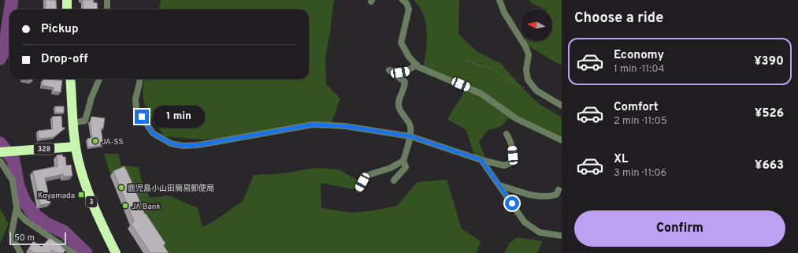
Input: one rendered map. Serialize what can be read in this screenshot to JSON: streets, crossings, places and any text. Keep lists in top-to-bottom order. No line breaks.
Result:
{"streets":{"highway":["328","3"]},"crossings":[["328","3"]],"places":{"other":["JA-SS","鹿児島小山田簡易郵便局","JA Bank"],"transit":["Koyamada"]},"scale_bar":"50 m","north":"left","page":{"heading":"Choose a ride","banner":["Pickup","Drop-off"],"list":[{"name":"Economy","note":"1 min · 11:04","value":"¥390"},{"name":"Comfort","note":"2 min · 11:05","value":"¥526"},{"name":"XL","note":"3 min · 11:06","value":"¥663"}],"bubble":"1 min","buttons":"Confirm","scale":"50 m"}}
